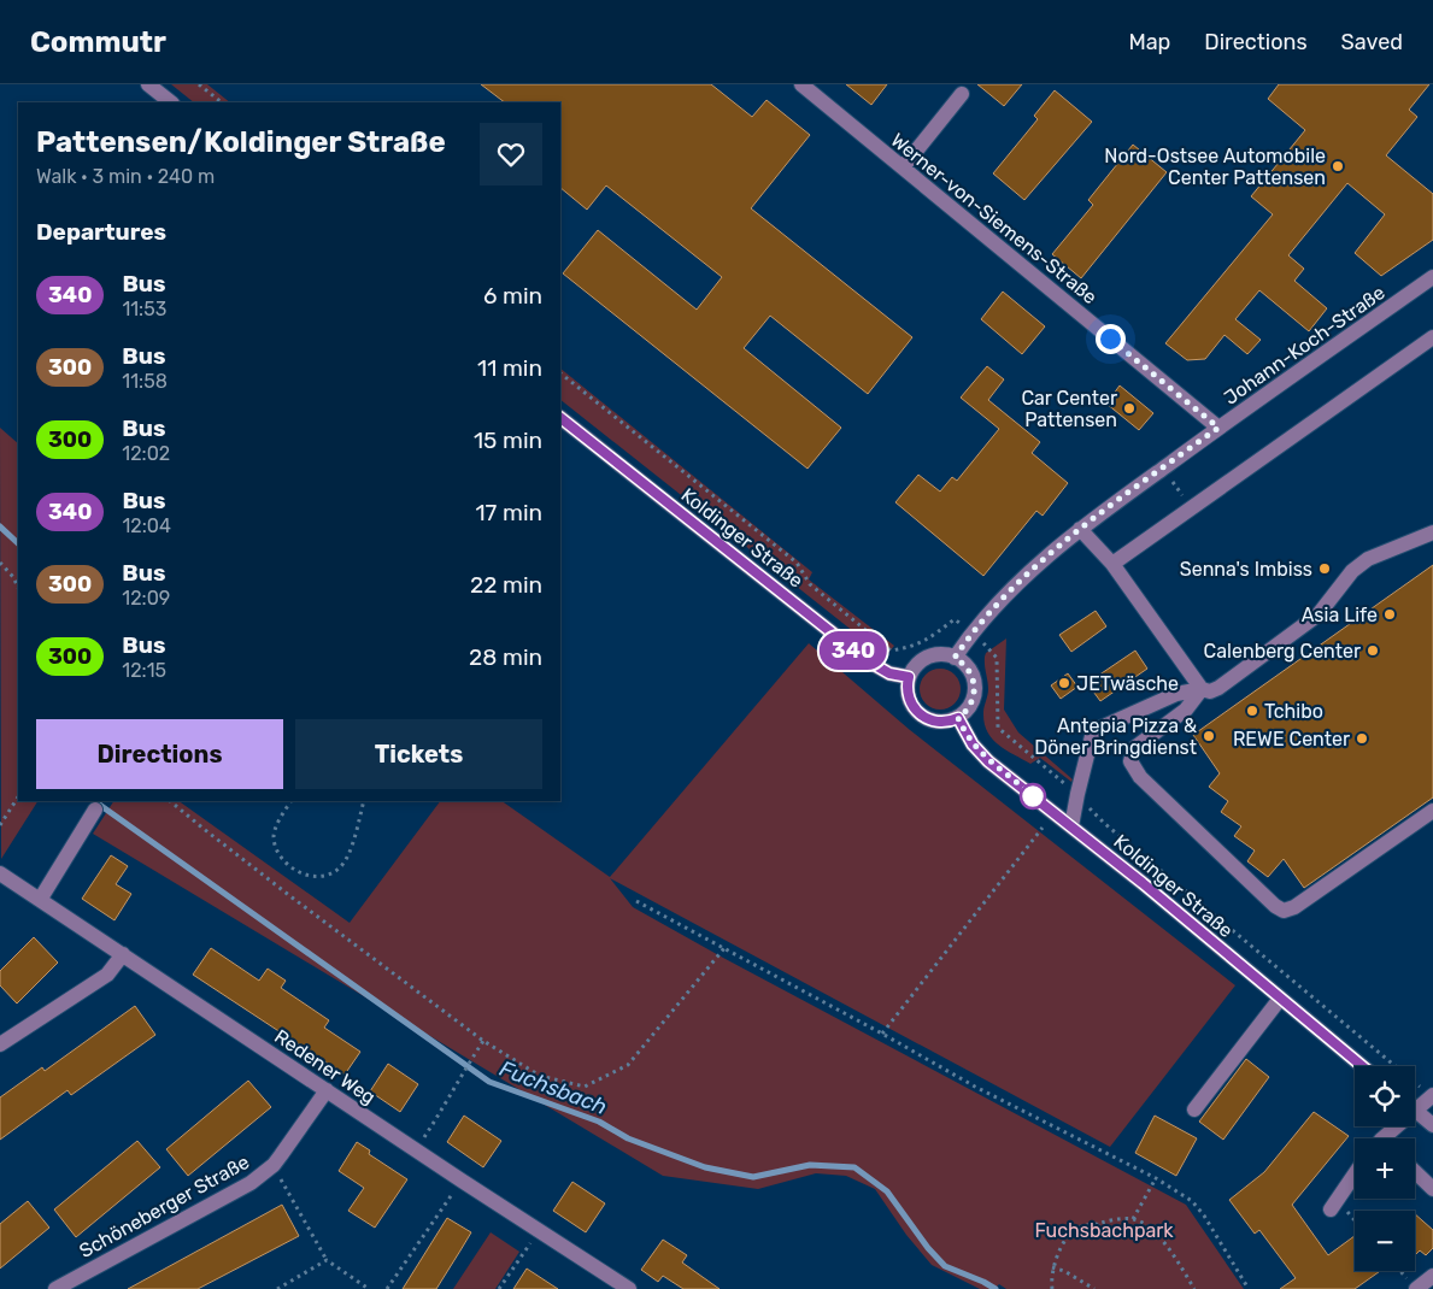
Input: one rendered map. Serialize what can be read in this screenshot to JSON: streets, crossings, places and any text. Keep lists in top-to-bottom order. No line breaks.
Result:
{"streets":{"street":["Werner-von-Siemens-Straße","Johann-Koch-Straße","Koldinger Straße","Redener Weg","Schöneberger Straße"]},"crossings":[["Werner-von-Siemens-Straße","Johann-Koch-Straße"],["Johann-Koch-Straße","Koldinger Straße"],["Redener Weg","Schöneberger Straße"]],"water":["Fuchsbach"],"parks":["Fuchsbachpark"],"places":["Nord-Ostsee Automobile Center Pattensen","Car Center Pattensen","Senna's Imbiss","Asia Life","Calenberg Center","JETwäsche","Tchibo","Antepia Pizza & Döner Bringdienst","REWE Center"],"lines":["bus line 340"],"page":{"header":"Commutr","nav":["Map","Directions","Saved"],"on_map":"340","heading":[["Pattensen/Koldinger Straße","Walk · 3 min · 240 m"],"Departures"],"list":[{"mark":"340","name":"Bus","note":"11:53","value":"6 min"},{"mark":"300","name":"Bus","note":"11:58","value":"11 min"},{"mark":"300","name":"Bus","note":"12:02","value":"15 min"},{"mark":"340","name":"Bus","note":"12:04","value":"17 min"},{"mark":"300","name":"Bus","note":"12:09","value":"22 min"},{"mark":"300","name":"Bus","note":"12:15","value":"28 min"}],"buttons":["Directions","Tickets"],"map_buttons":["+","−"]}}
